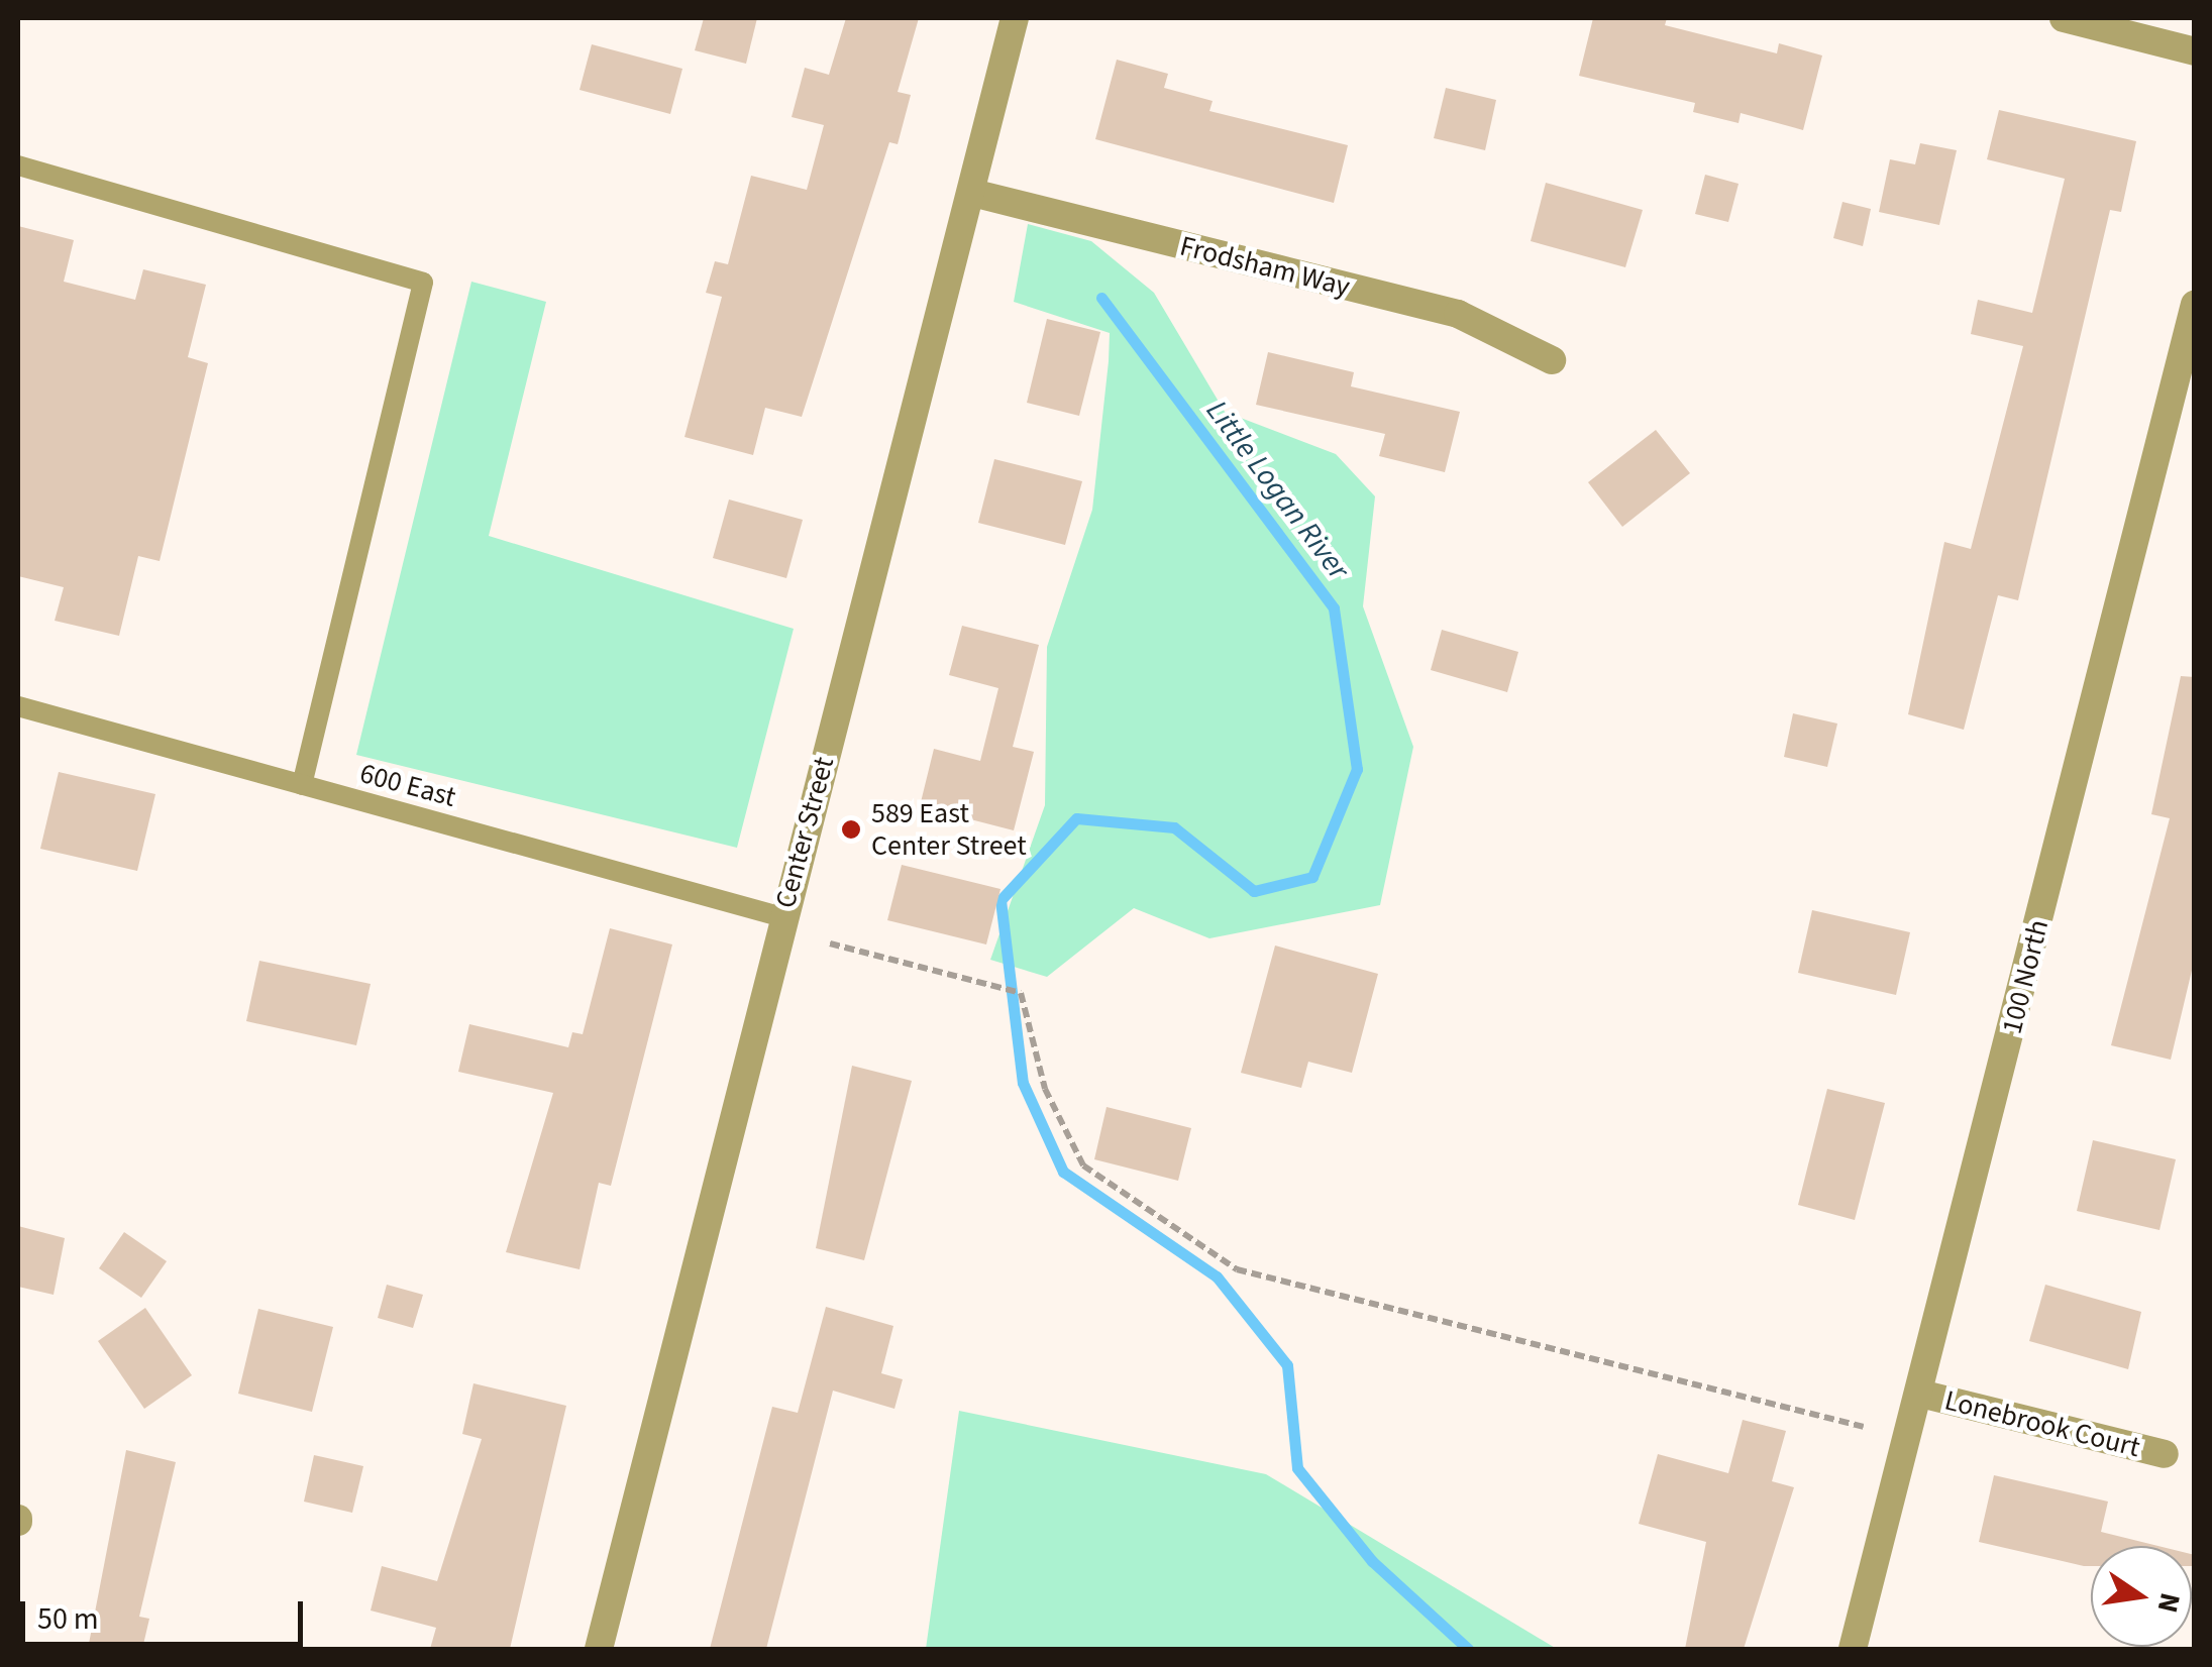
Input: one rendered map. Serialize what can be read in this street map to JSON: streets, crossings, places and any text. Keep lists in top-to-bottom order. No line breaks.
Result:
{"streets":{"street":["Frodsham Way","Center Street","100 North","Lonebrook Court"],"lane":["600 East"]},"crossings":[["Frodsham Way","Center Street"],["600 East","Center Street"],["100 North","Lonebrook Court"]],"water":["Little Logan River"],"places":["589 East Center Street"],"scale_bar":"50 m","north":"right"}
